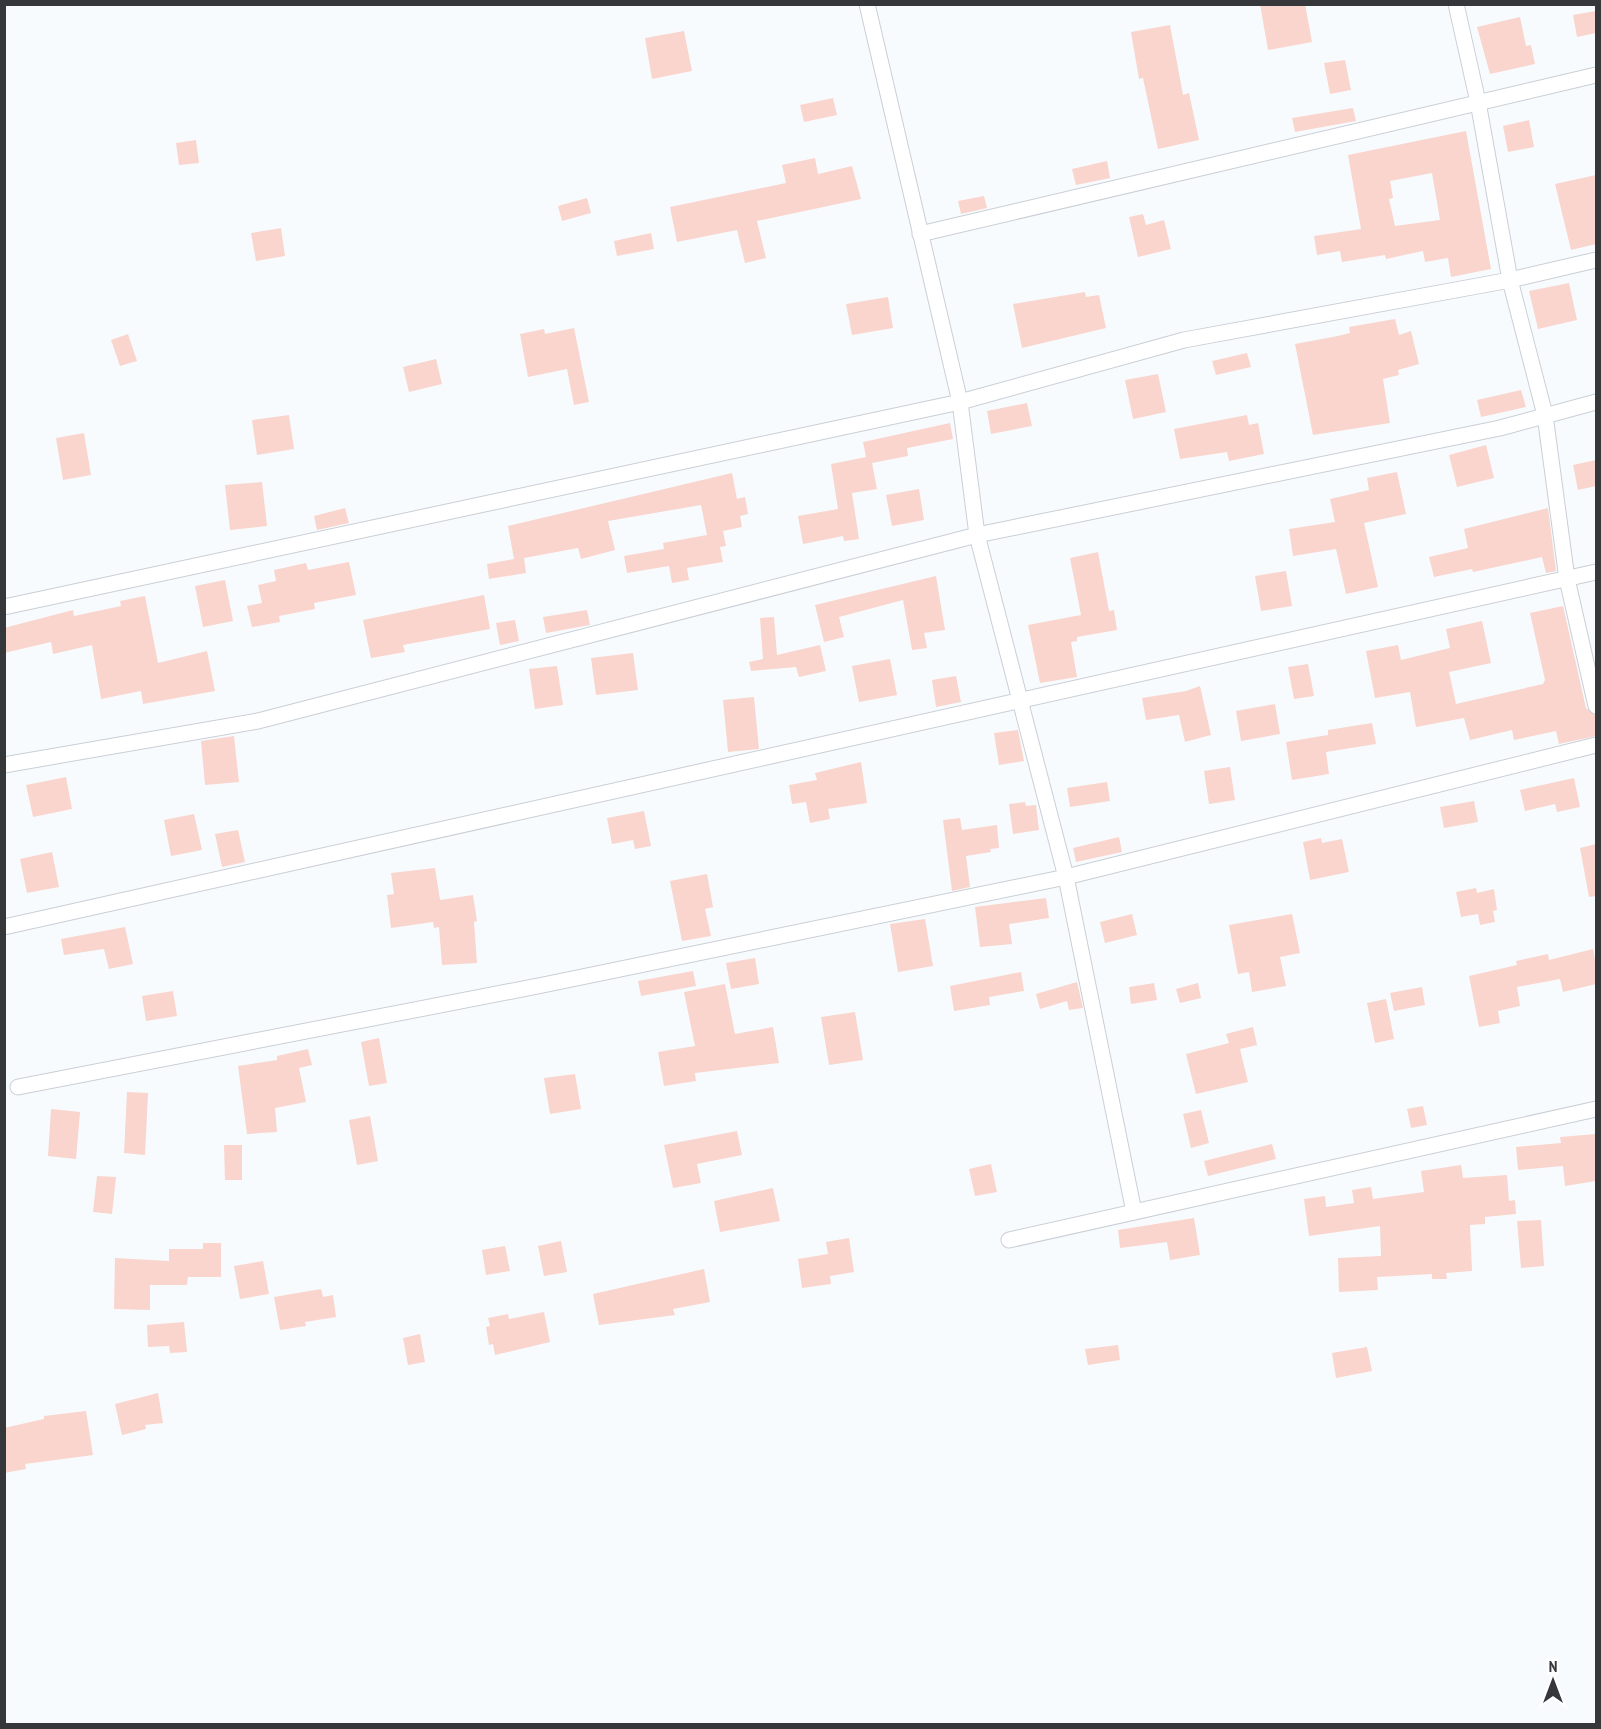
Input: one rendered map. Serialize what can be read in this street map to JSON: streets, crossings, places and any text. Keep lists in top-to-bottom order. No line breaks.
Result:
{"north":"top"}
